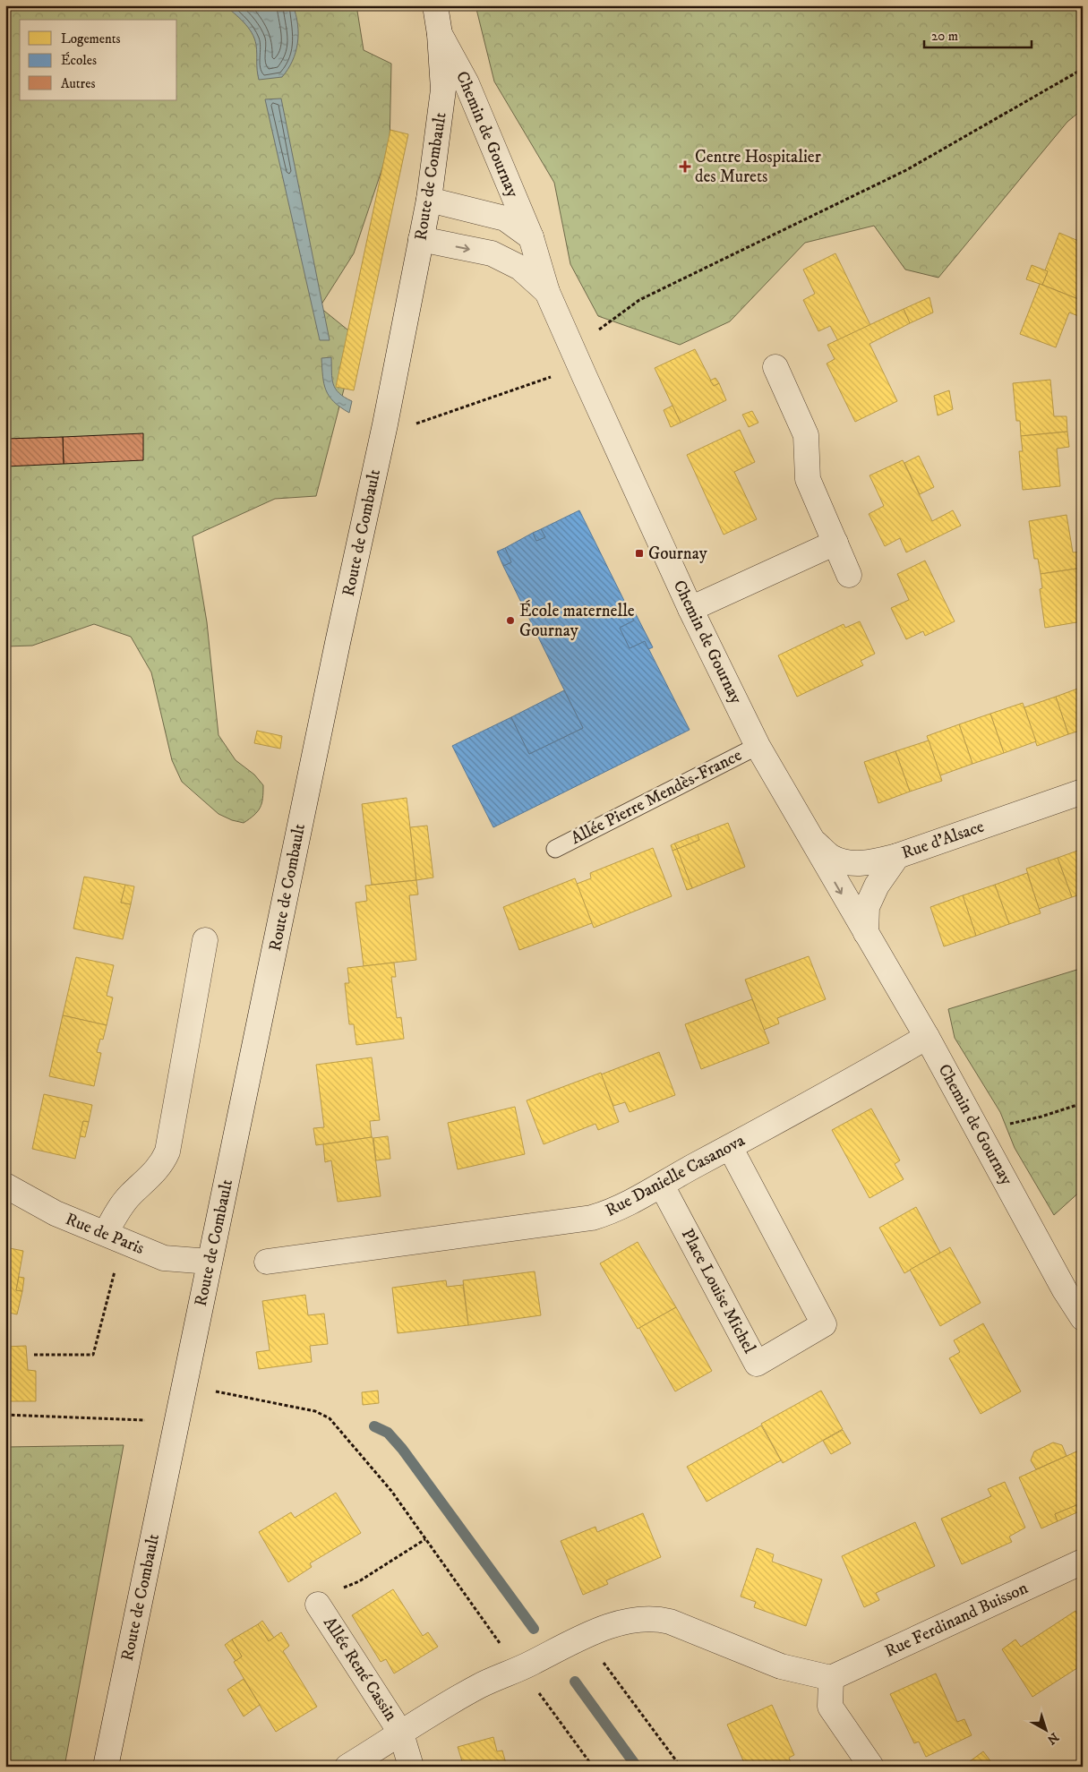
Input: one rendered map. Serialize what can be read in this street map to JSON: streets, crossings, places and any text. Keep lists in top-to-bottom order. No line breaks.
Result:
{"streets":{"street":["Chemin de Gournay","Route de Combault","Rue d'Alsace","Rue Danielle Casanova","Rue de Paris","Place Louise Michel","Rue Ferdinand Buisson","Allée René Cassin"],"lane":["Allée Pierre Mendès-France"]},"crossings":[["Chemin de Gournay","Route de Combault"],["Chemin de Gournay","Allée Pierre Mendès-France"],["Chemin de Gournay","Rue d'Alsace"],["Chemin de Gournay","Rue Danielle Casanova"],["Route de Combault","Rue de Paris"],["Rue Danielle Casanova","Place Louise Michel"]],"places":{"health":["Centre Hospitalier des Murets"],"transit":["Gournay"],"other":["École maternelle Gournay"]},"legend":["Logements","Écoles","Autres"],"scale_bar":"20 m","north":"bottom right"}
